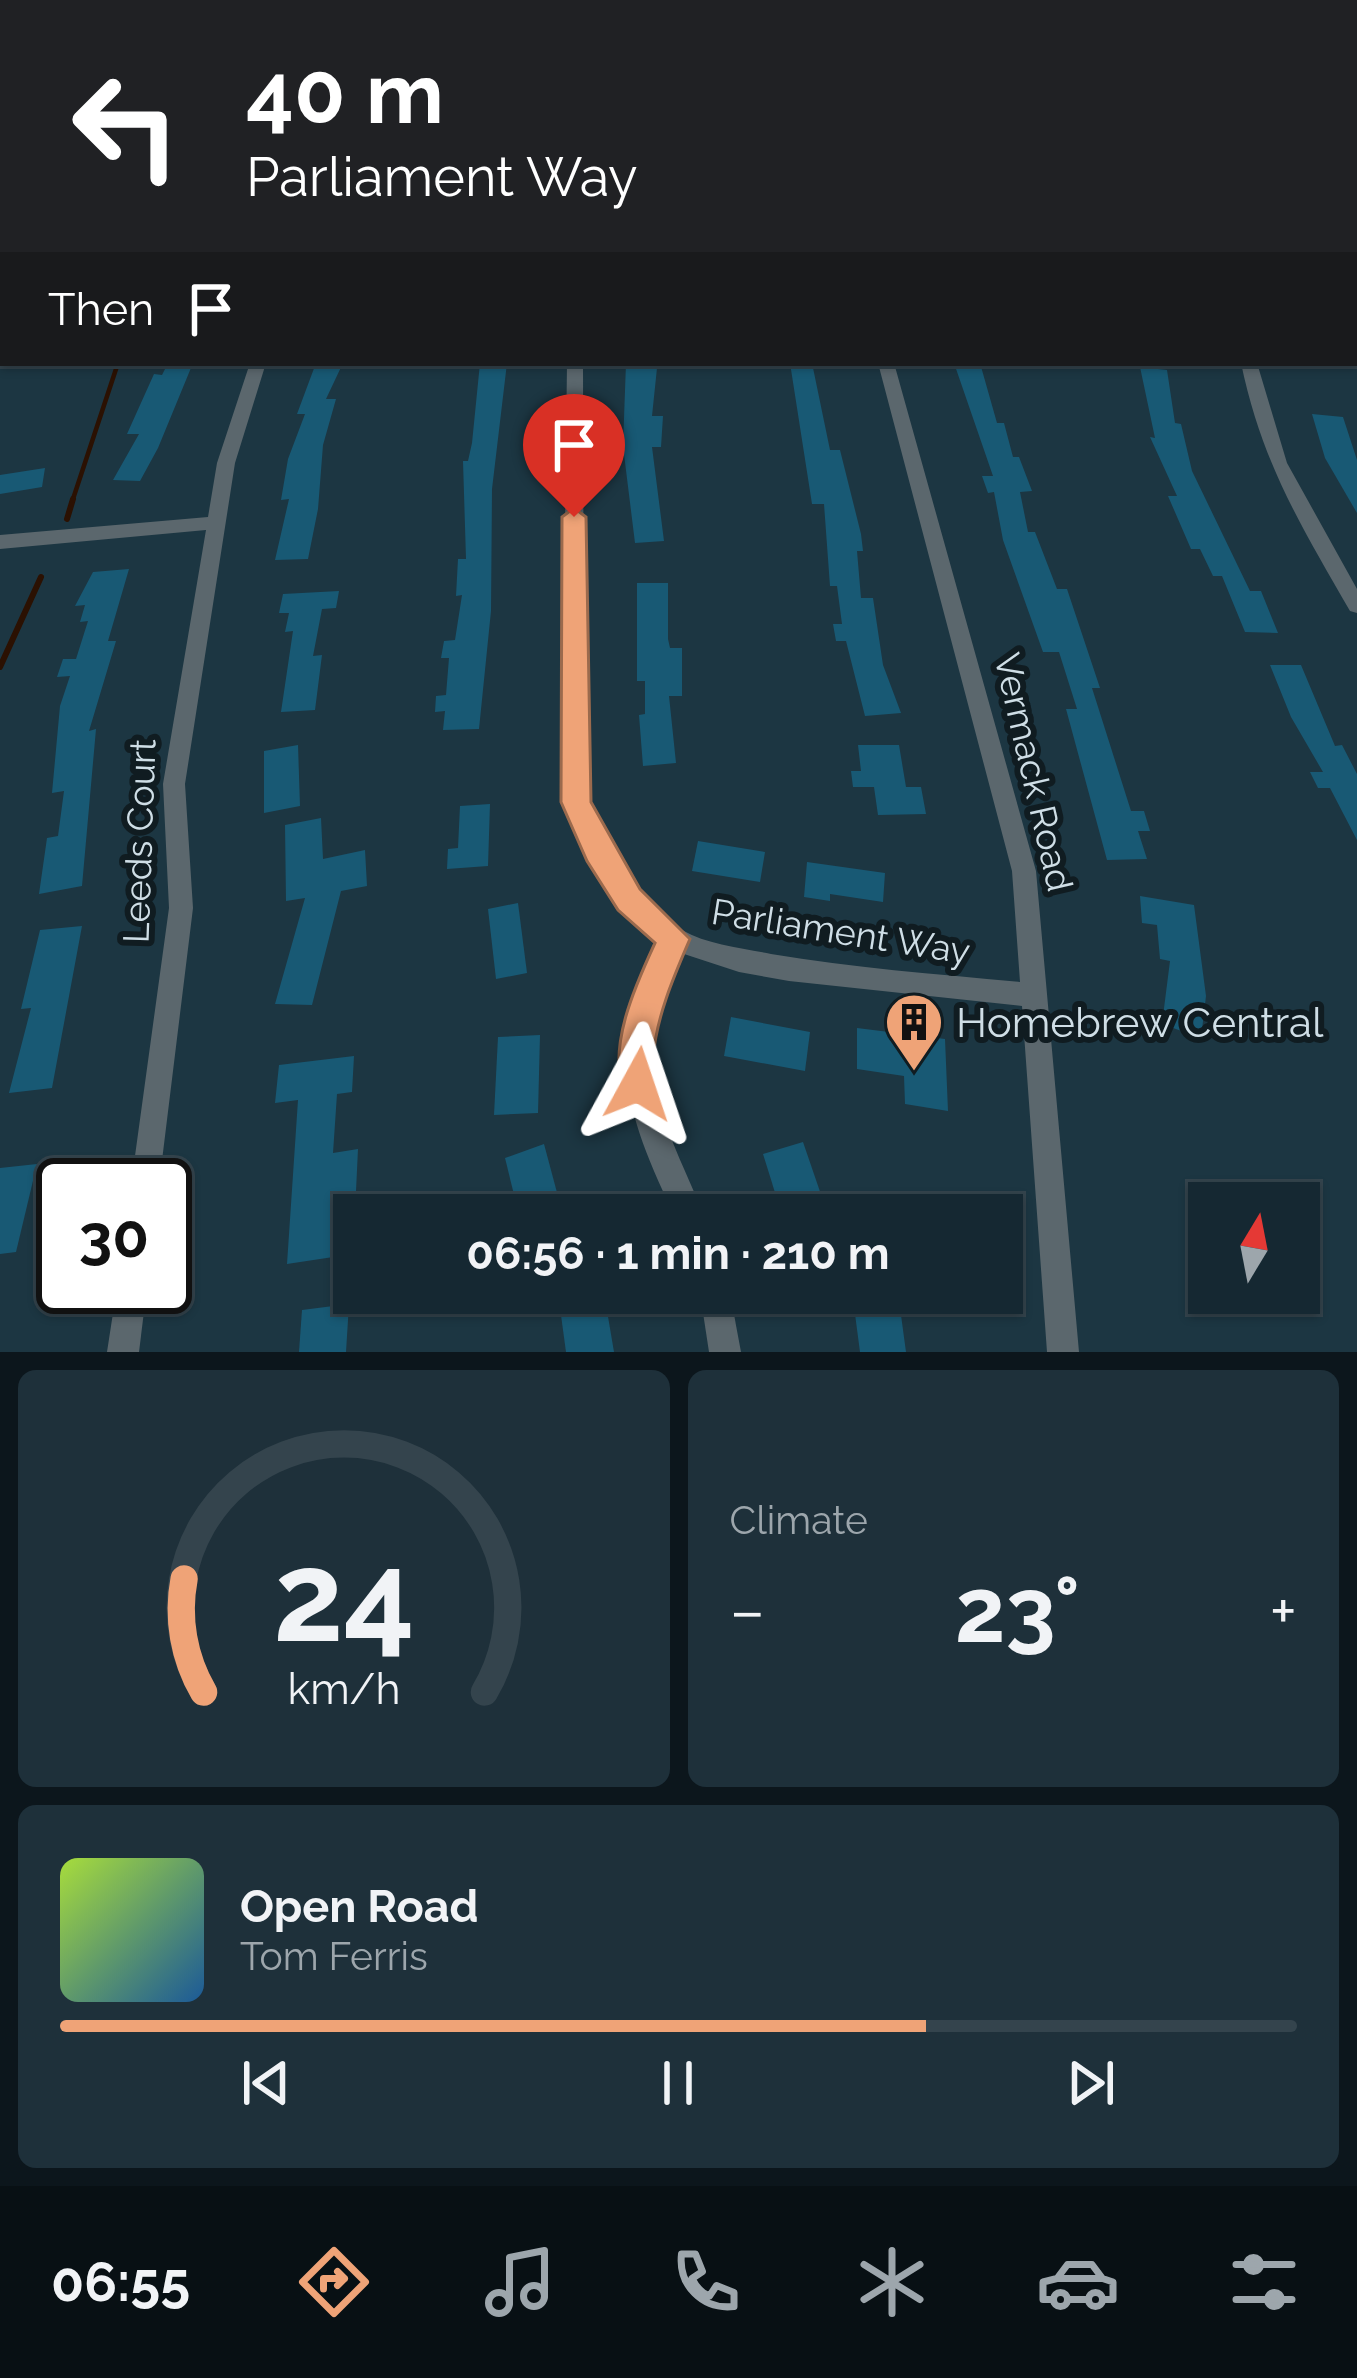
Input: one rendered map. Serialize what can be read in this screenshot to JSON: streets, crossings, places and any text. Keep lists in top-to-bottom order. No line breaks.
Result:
{"streets":{"street":["Vermack Road","Leeds Court","Parliament Way"]},"crossings":[["Vermack Road","Parliament Way"]],"places":{"building":["Homebrew Central"]},"north":"top","page":{"turn":["40 m","Parliament Way"],"then":"Then","limit":"30","trip":"06:56 · 1 min · 210 m","tile":"Climate","heat":["−","23°","+"],"song":["Open Road","Tom Ferris"],"tabs":"06:55","gauge":["24","km/h"]}}
